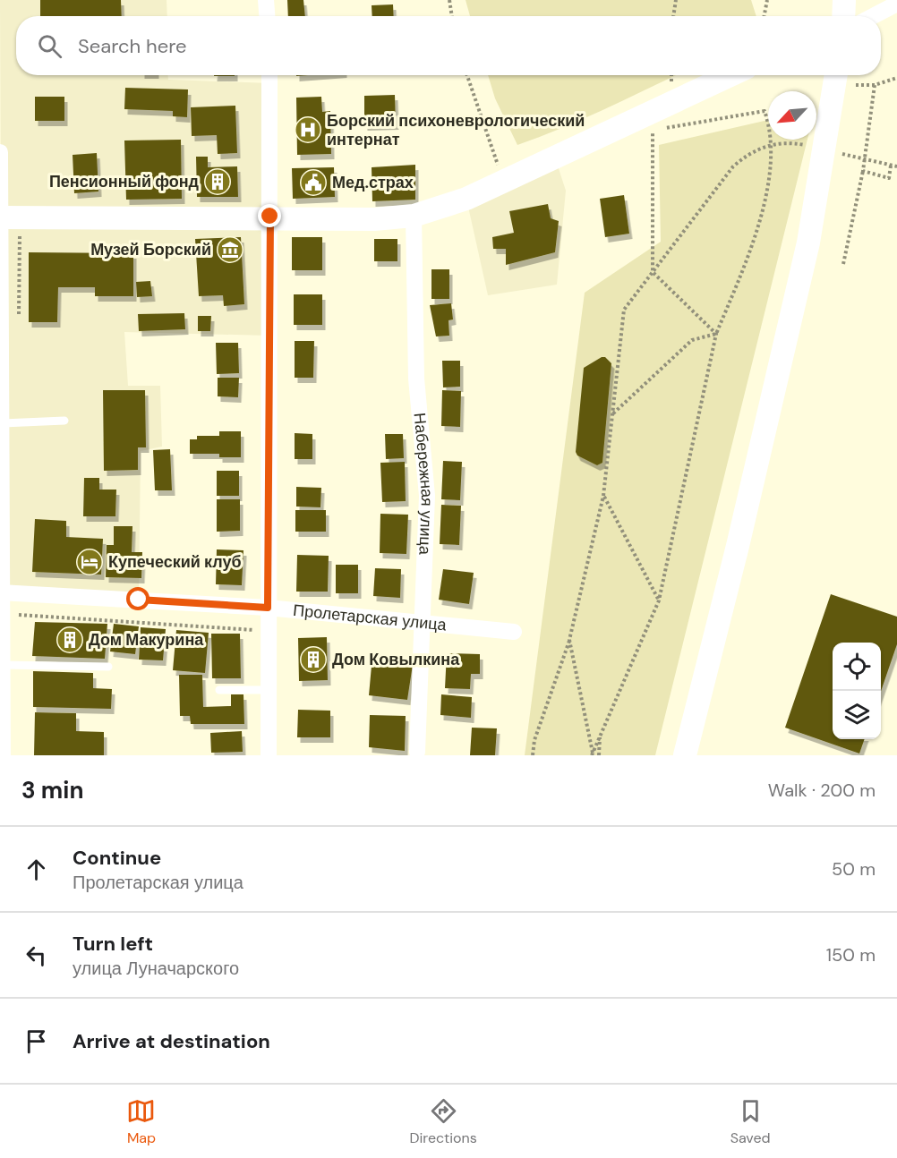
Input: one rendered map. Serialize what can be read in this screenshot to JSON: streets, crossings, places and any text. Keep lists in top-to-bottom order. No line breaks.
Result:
{"streets":{"street":["Набережная улица","Пролетарская улица"]},"crossings":[["Набережная улица","Пролетарская улица"]],"places":{"hospital":["Борский психоневрологический интернат"],"building":["Пенсионный фонд","Дом Макурина","Дом Ковылкина"],"public building":["Мед.страх"],"museum":["Музей Борский"],"hotel":["Купеческий клуб"]},"north":"bottom left","page":{"search":"Search here","heading":["3 min","Walk · 200 m"],"list":[["Continue","Пролетарская улица","50 m"],["Turn left","улица Луначарского","150 m"],"Arrive at destination"],"nav":["Map","Directions","Saved"]}}
